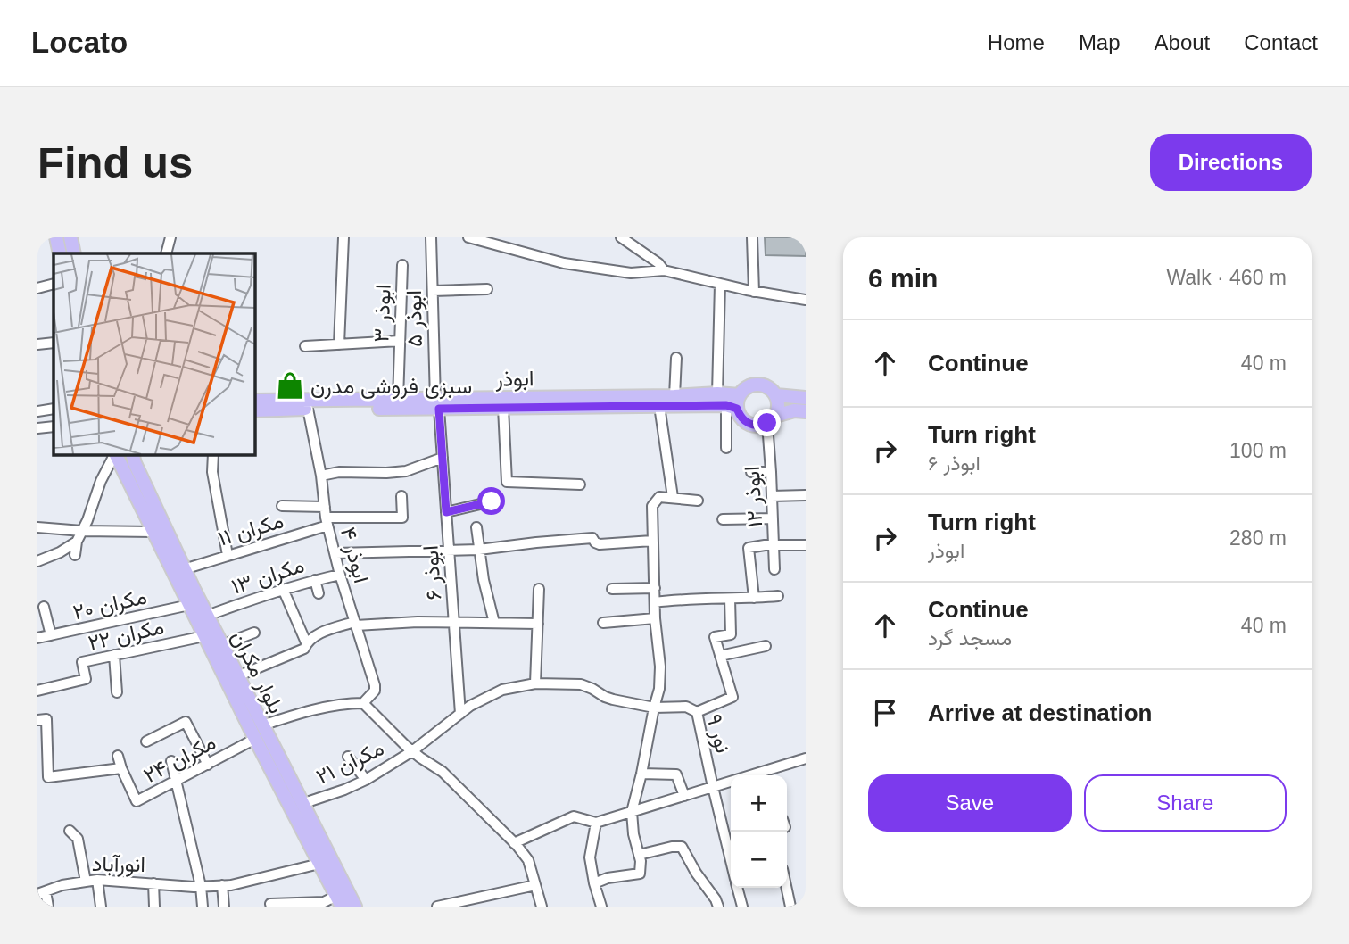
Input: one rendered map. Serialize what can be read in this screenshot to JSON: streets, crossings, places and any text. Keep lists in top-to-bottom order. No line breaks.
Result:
{"streets":{"main road":["ابوذر","بلوار مکران"],"street":["ابوذر ۳","ابوذر ۵","ابوذر ۱۲","مکران ۱۱","ابوذر ۴","ابوذر ۶","مکران ۱۳","مکران ۲۰","مکران ۲۲","نور ۹","مکران ۲۴","مکران ۲۱","انورآباد"]},"crossings":[["ابوذر ۳","ابوذر"],["ابوذر ۵","ابوذر"],["ابوذر ۵","ابوذر ۶"],["ابوذر","ابوذر ۱۲"],["ابوذر","ابوذر ۴"],["ابوذر","ابوذر ۶"],["مکران ۱۱","ابوذر ۴"],["مکران ۱۱","بلوار مکران"],["ابوذر ۴","مکران ۱۳"],["ابوذر ۶","مکران ۲۱"],["مکران ۱۳","بلوار مکران"],["بلوار مکران","مکران ۲۱"],["نور ۹","مکران ۲۱"]],"places":{"shop":["سبزی فروشی مدرن"]},"page":{"header":"Locato","nav":["Home","Map","About","Contact"],"buttons":["Directions",["Save","Share"]],"title":"Find us","heading":["6 min","Walk · 460 m"],"list":[["Continue","40 m"],["Turn right","ابوذر ۶","100 m"],["Turn right","ابوذر","280 m"],["Continue","مسجد گرد","40 m"],"Arrive at destination"],"map_buttons":["+","−"]}}
